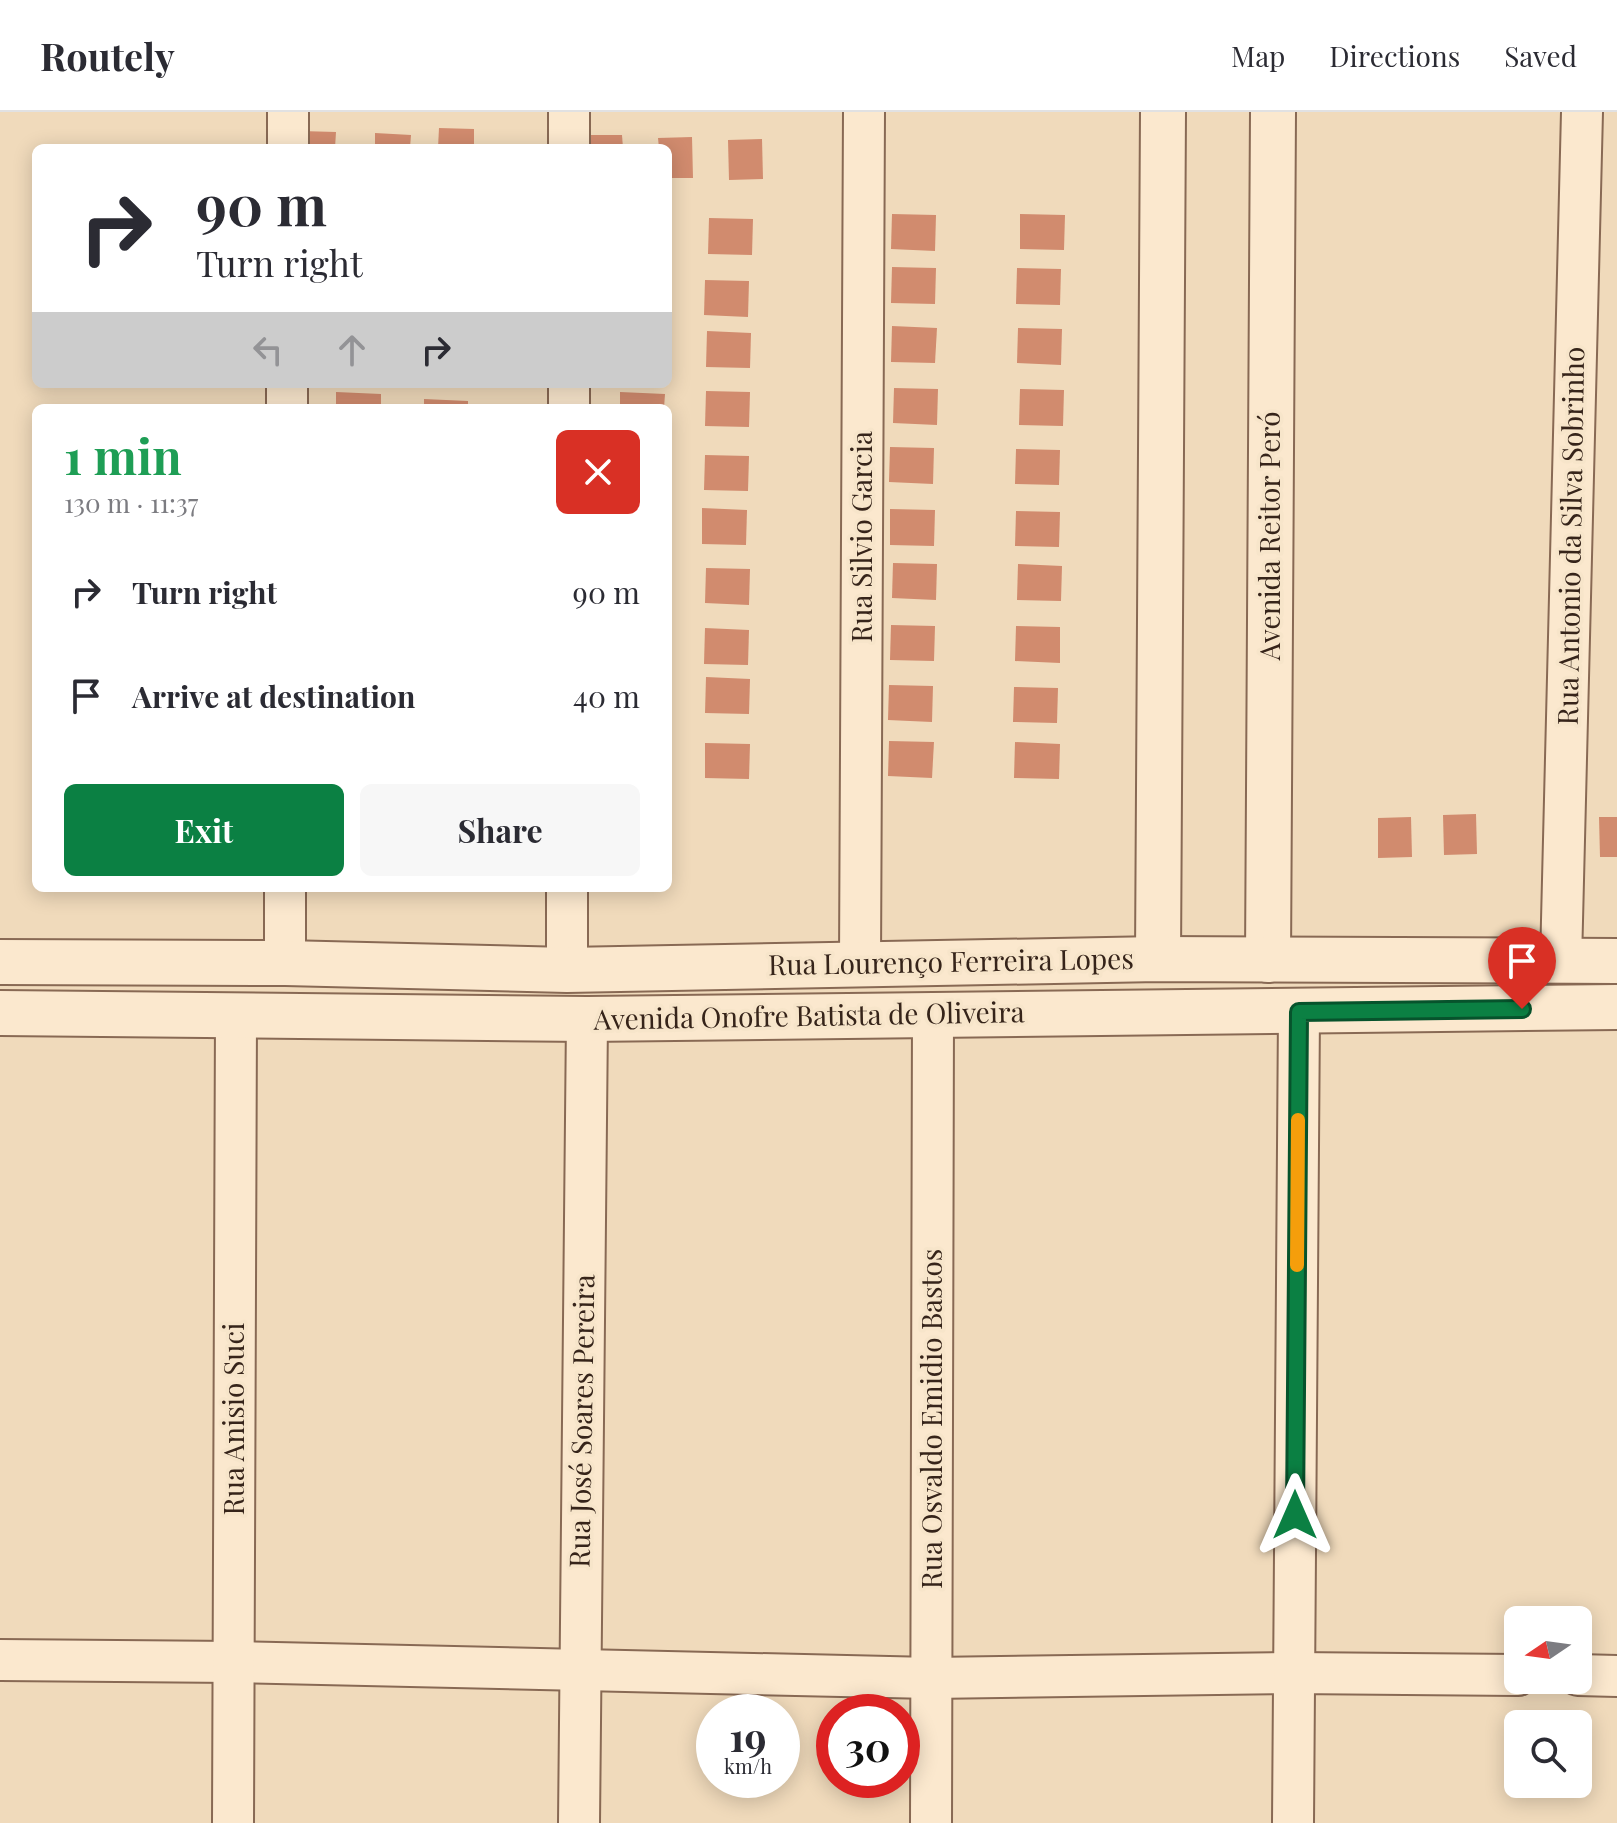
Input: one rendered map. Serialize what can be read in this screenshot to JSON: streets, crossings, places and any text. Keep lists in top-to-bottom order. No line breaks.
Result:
{"streets":{"street":["Avenida Reitor Peró","Rua Antonio da Silva Sobrinho","Rua Silvio Garcia","Rua Lourenço Ferreira Lopes","Avenida Onofre Batista de Oliveira","Rua Anisio Suci","Rua Osvaldo Emidio Bastos","Rua José Soares Pereira"]},"crossings":[["Avenida Reitor Peró","Rua Lourenço Ferreira Lopes"],["Rua Antonio da Silva Sobrinho","Rua Lourenço Ferreira Lopes"],["Rua Silvio Garcia","Rua Lourenço Ferreira Lopes"],["Avenida Onofre Batista de Oliveira","Rua Anisio Suci"],["Avenida Onofre Batista de Oliveira","Rua Osvaldo Emidio Bastos"],["Avenida Onofre Batista de Oliveira","Rua José Soares Pereira"]],"north":"left","page":{"header":"Routely","nav":["Map","Directions","Saved"],"turn":["90 m","Turn right"],"heading":["1 min","130 m · 11:37"],"list":[{"name":"Turn right","value":"90 m"},{"name":"Arrive at destination","value":"40 m"}],"buttons":["Exit","Share"],"speed":"19 km/h","limit":"30"}}
